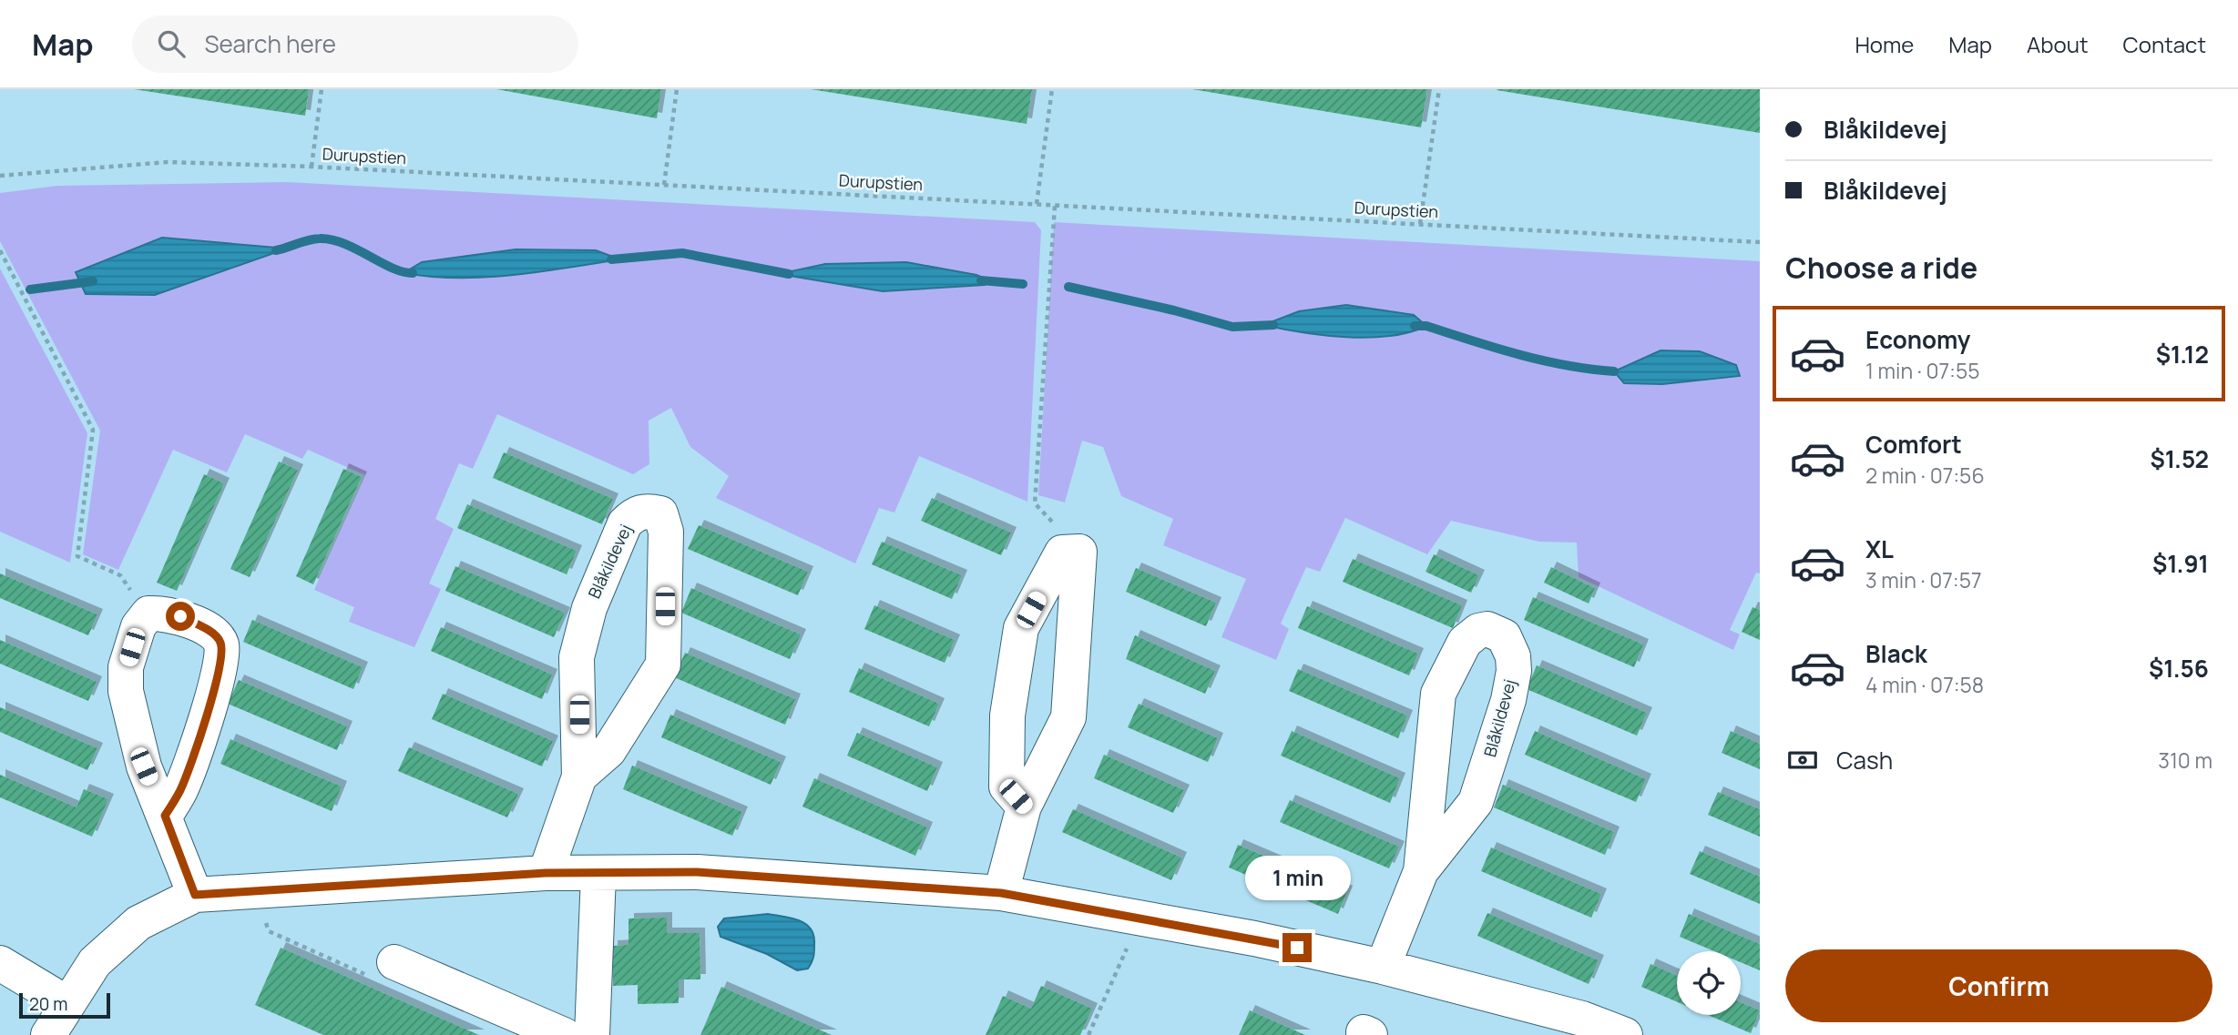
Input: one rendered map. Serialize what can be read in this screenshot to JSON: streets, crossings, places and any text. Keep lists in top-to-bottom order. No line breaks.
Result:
{"streets":{"street":["Blåkildevej"],"path":["Durupstien"]},"scale_bar":"20 m","page":{"header":"Map","search":"Search here","nav":["Home","Map","About","Contact"],"banner":["Blåkildevej","Blåkildevej"],"heading":"Choose a ride","list":[{"name":"Economy","note":"1 min · 07:55","value":"$1.12"},{"name":"Comfort","note":"2 min · 07:56","value":"$1.52"},{"name":"XL","note":"3 min · 07:57","value":"$1.91"},{"name":"Black","note":"4 min · 07:58","value":"$1.56"}],"pay":["Cash","310 m"],"bubble":"1 min","buttons":"Confirm","scale":"20 m"}}
